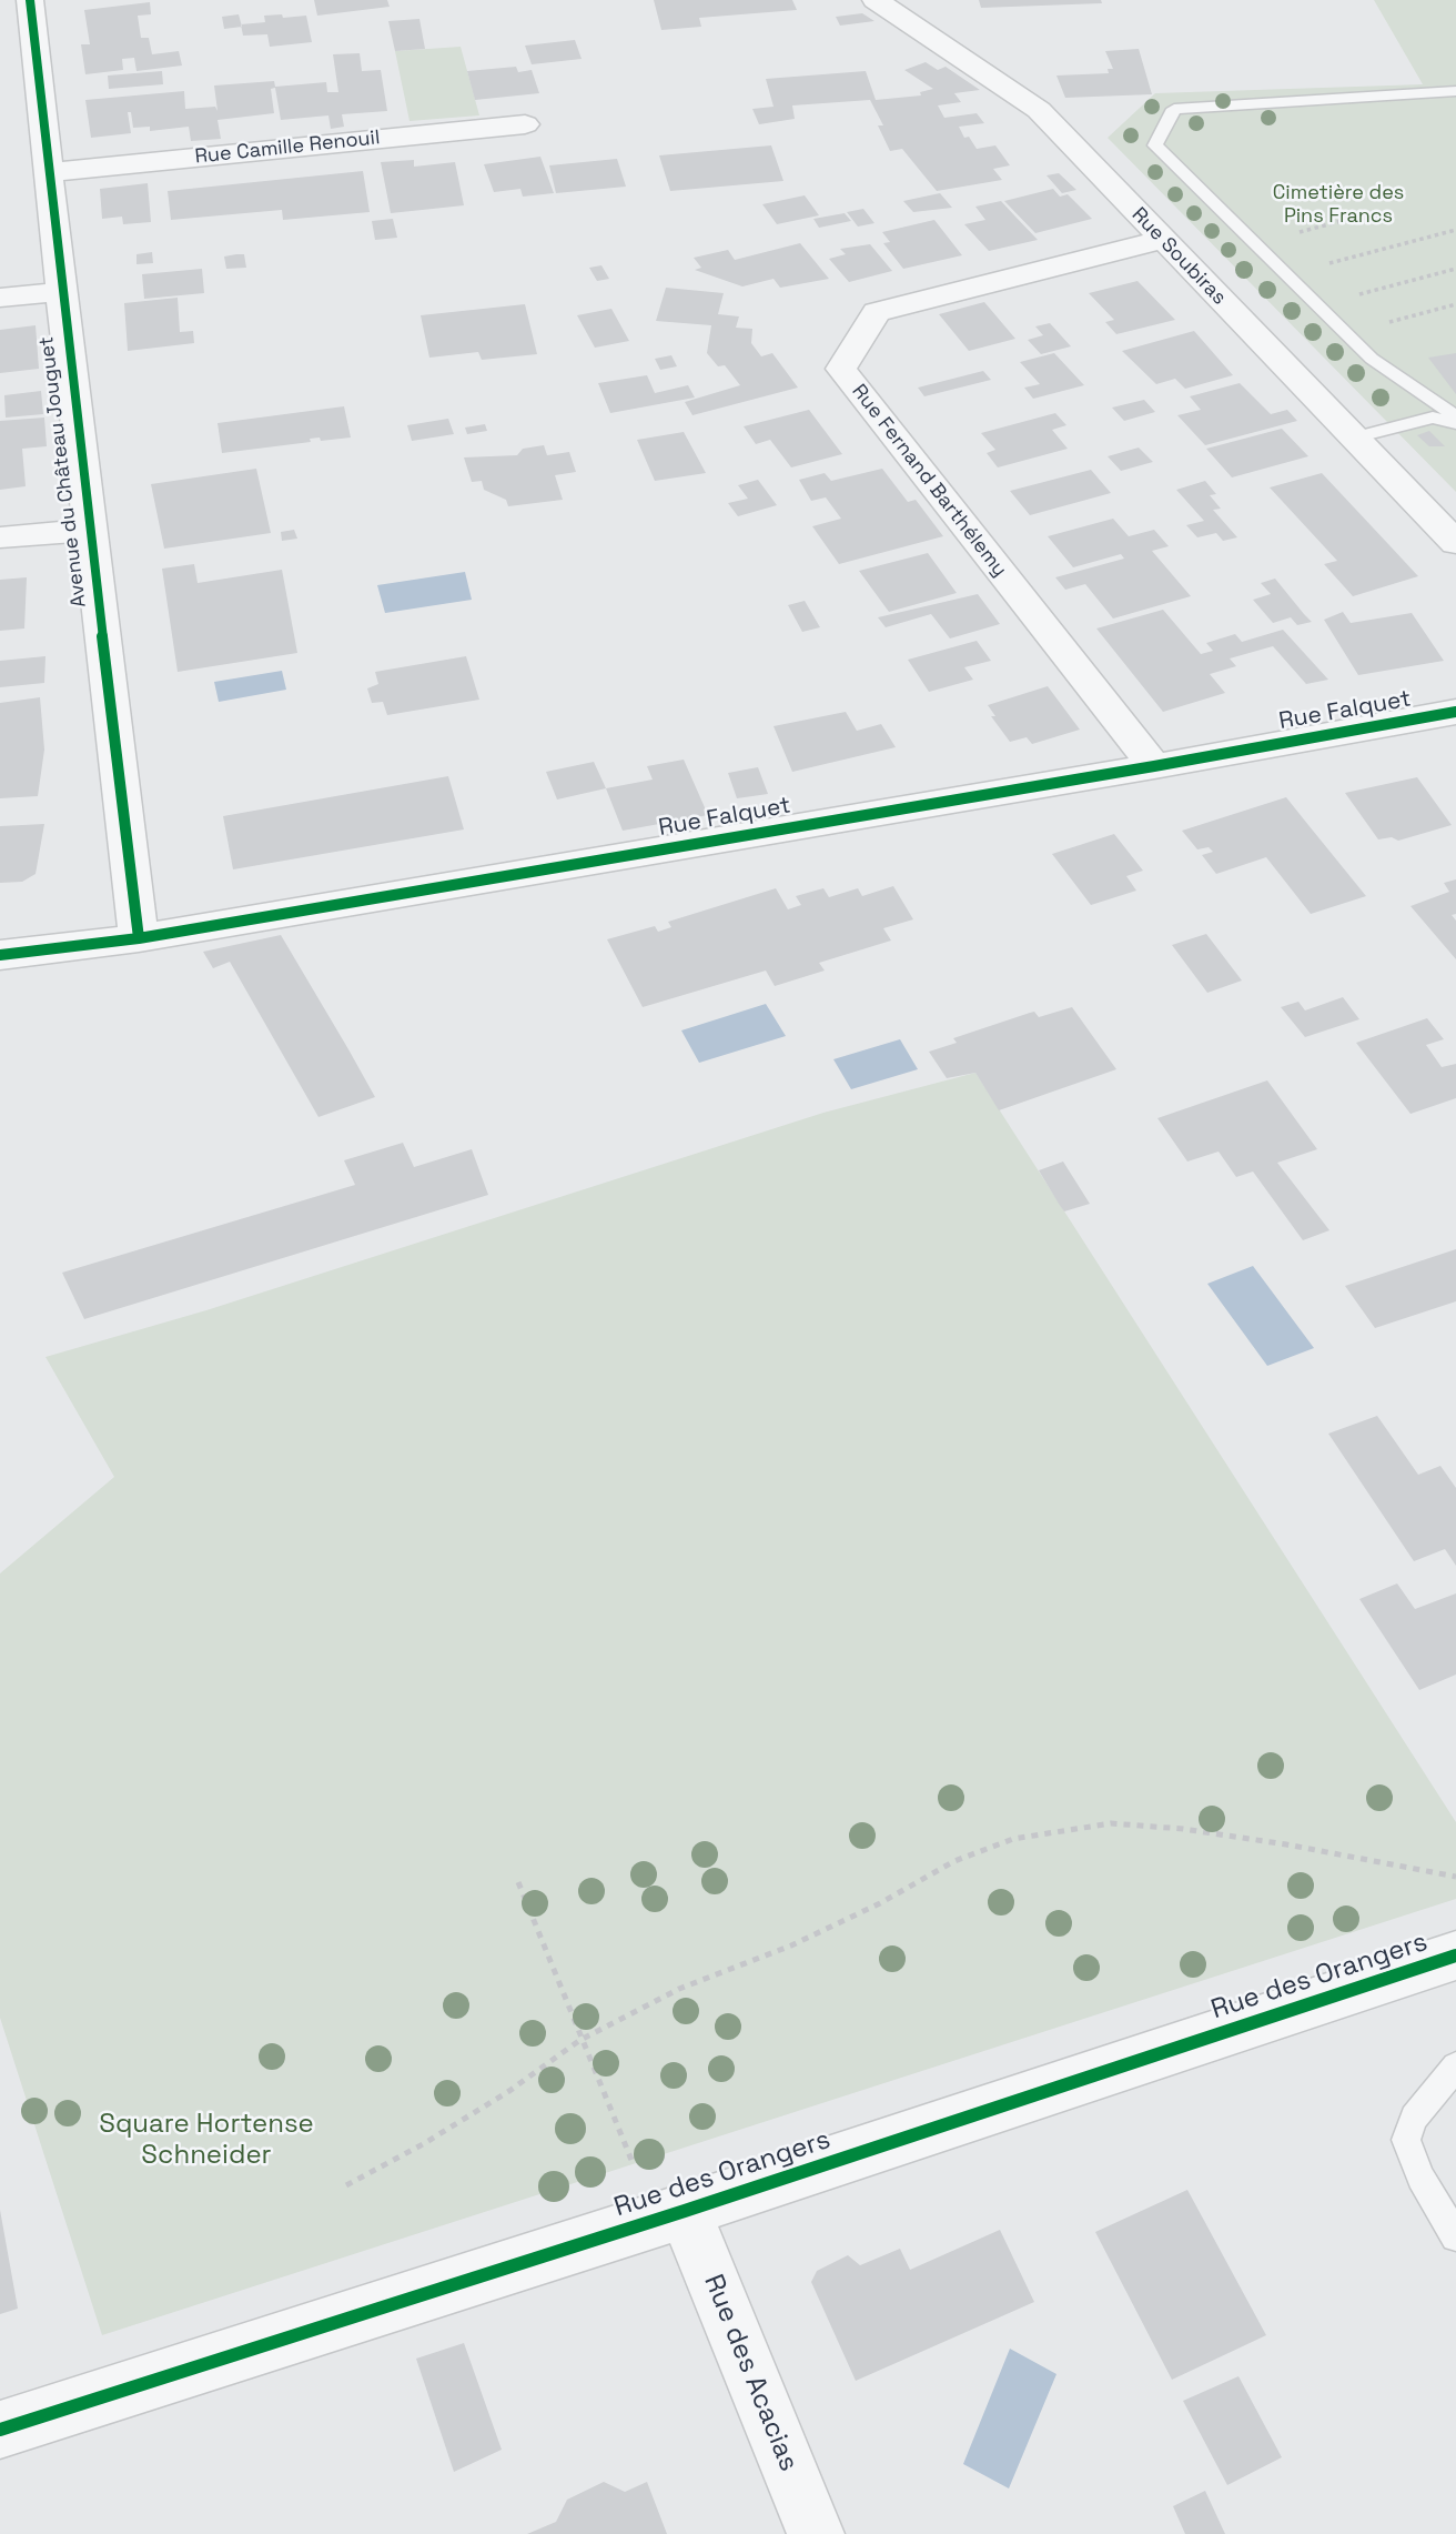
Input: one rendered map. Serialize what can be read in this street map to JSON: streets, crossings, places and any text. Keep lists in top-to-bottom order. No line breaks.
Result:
{"streets":{"street":["Rue Camille Renouil","Rue Soubiras","Avenue du Château Jouguet","Rue Fernand Barthélemy","Rue Falquet","Rue des Orangers","Rue des Acacias"]},"crossings":[["Rue Camille Renouil","Avenue du Château Jouguet"],["Rue Soubiras","Rue Fernand Barthélemy"],["Avenue du Château Jouguet","Rue Falquet"],["Rue Fernand Barthélemy","Rue Falquet"],["Rue des Orangers","Rue des Acacias"]],"parks":["Cimetière des Pins Francs","Square Hortense Schneider"]}
